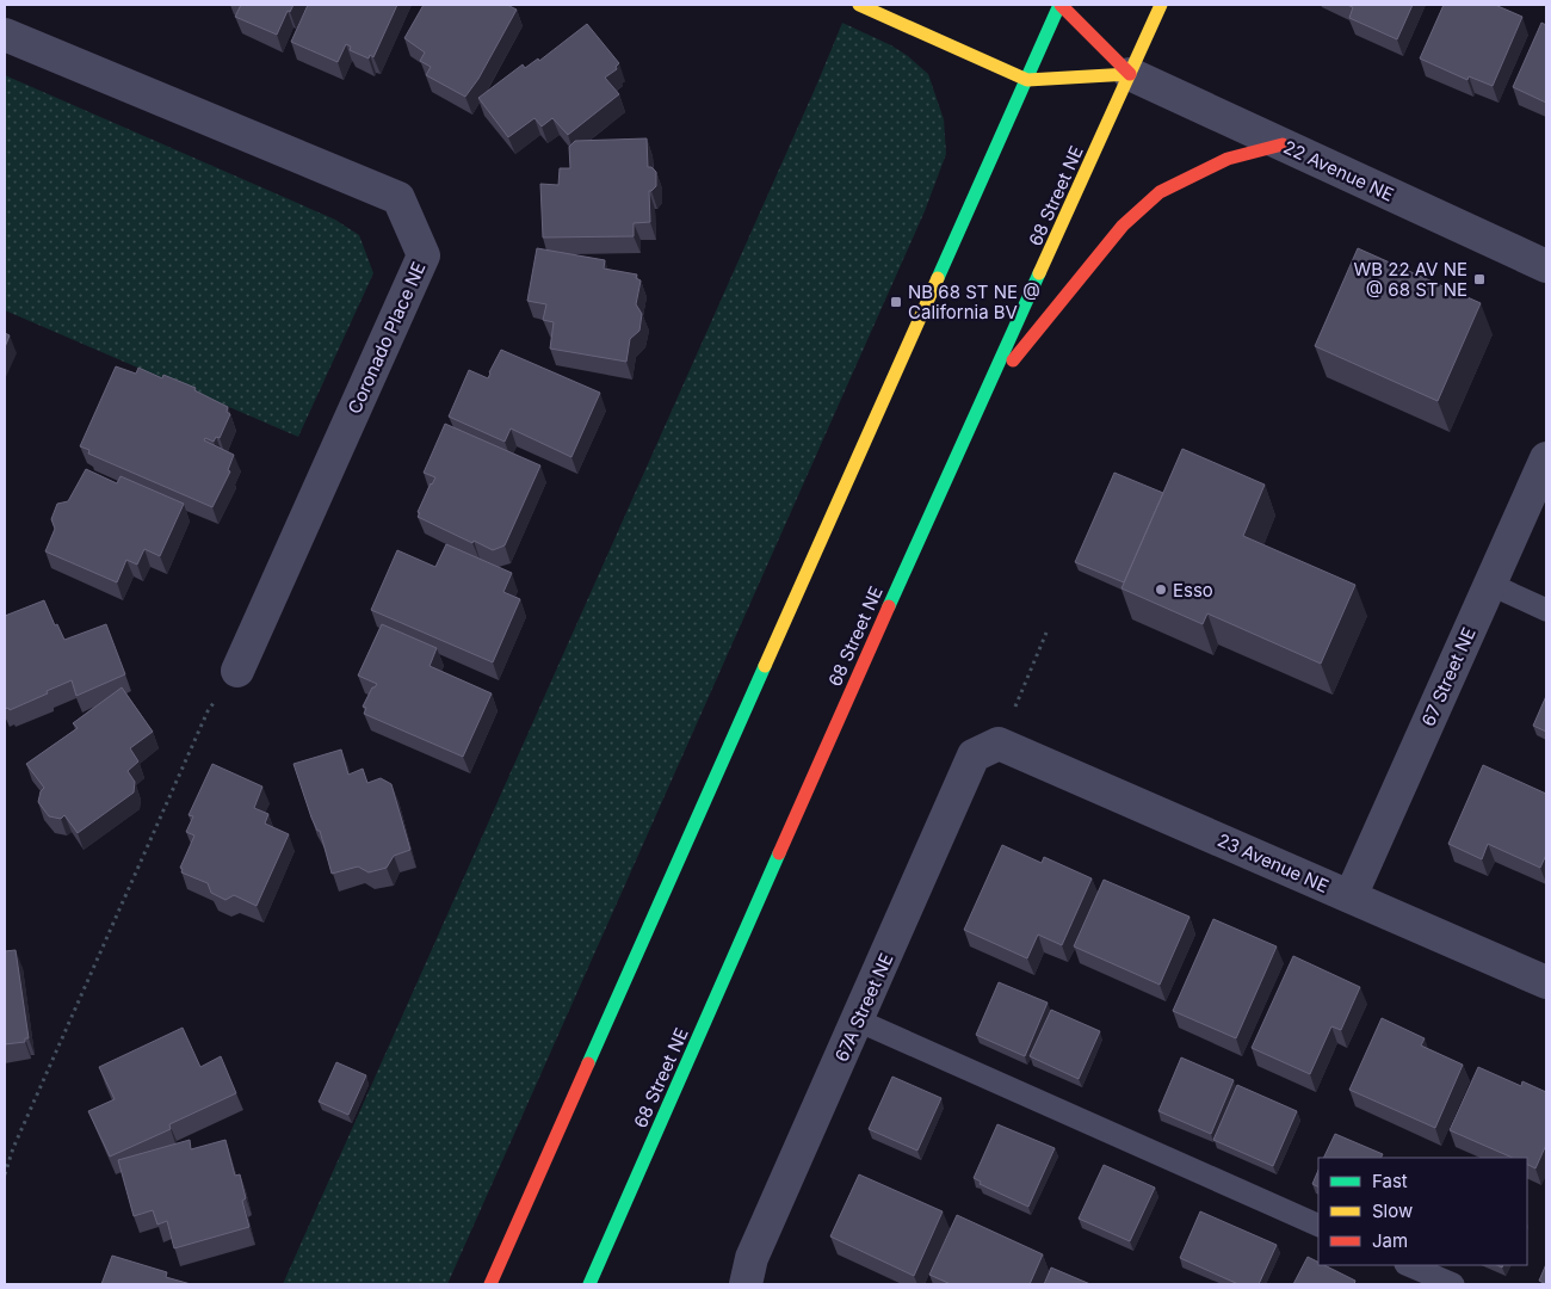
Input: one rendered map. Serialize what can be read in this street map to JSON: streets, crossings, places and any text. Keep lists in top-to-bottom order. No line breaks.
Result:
{"streets":{"main road":["68 Street NE"],"street":["22 Avenue NE","Coronado Place NE","67 Street NE","23 Avenue NE","67A Street NE"]},"crossings":[["22 Avenue NE","68 Street NE"],["67 Street NE","23 Avenue NE"],["23 Avenue NE","67A Street NE"]],"places":{"transit":["WB 22 AV NE @ 68 ST NE","NB 68 ST NE @ California BV"],"other":["Esso"]},"legend":["Fast","Slow","Jam"]}
